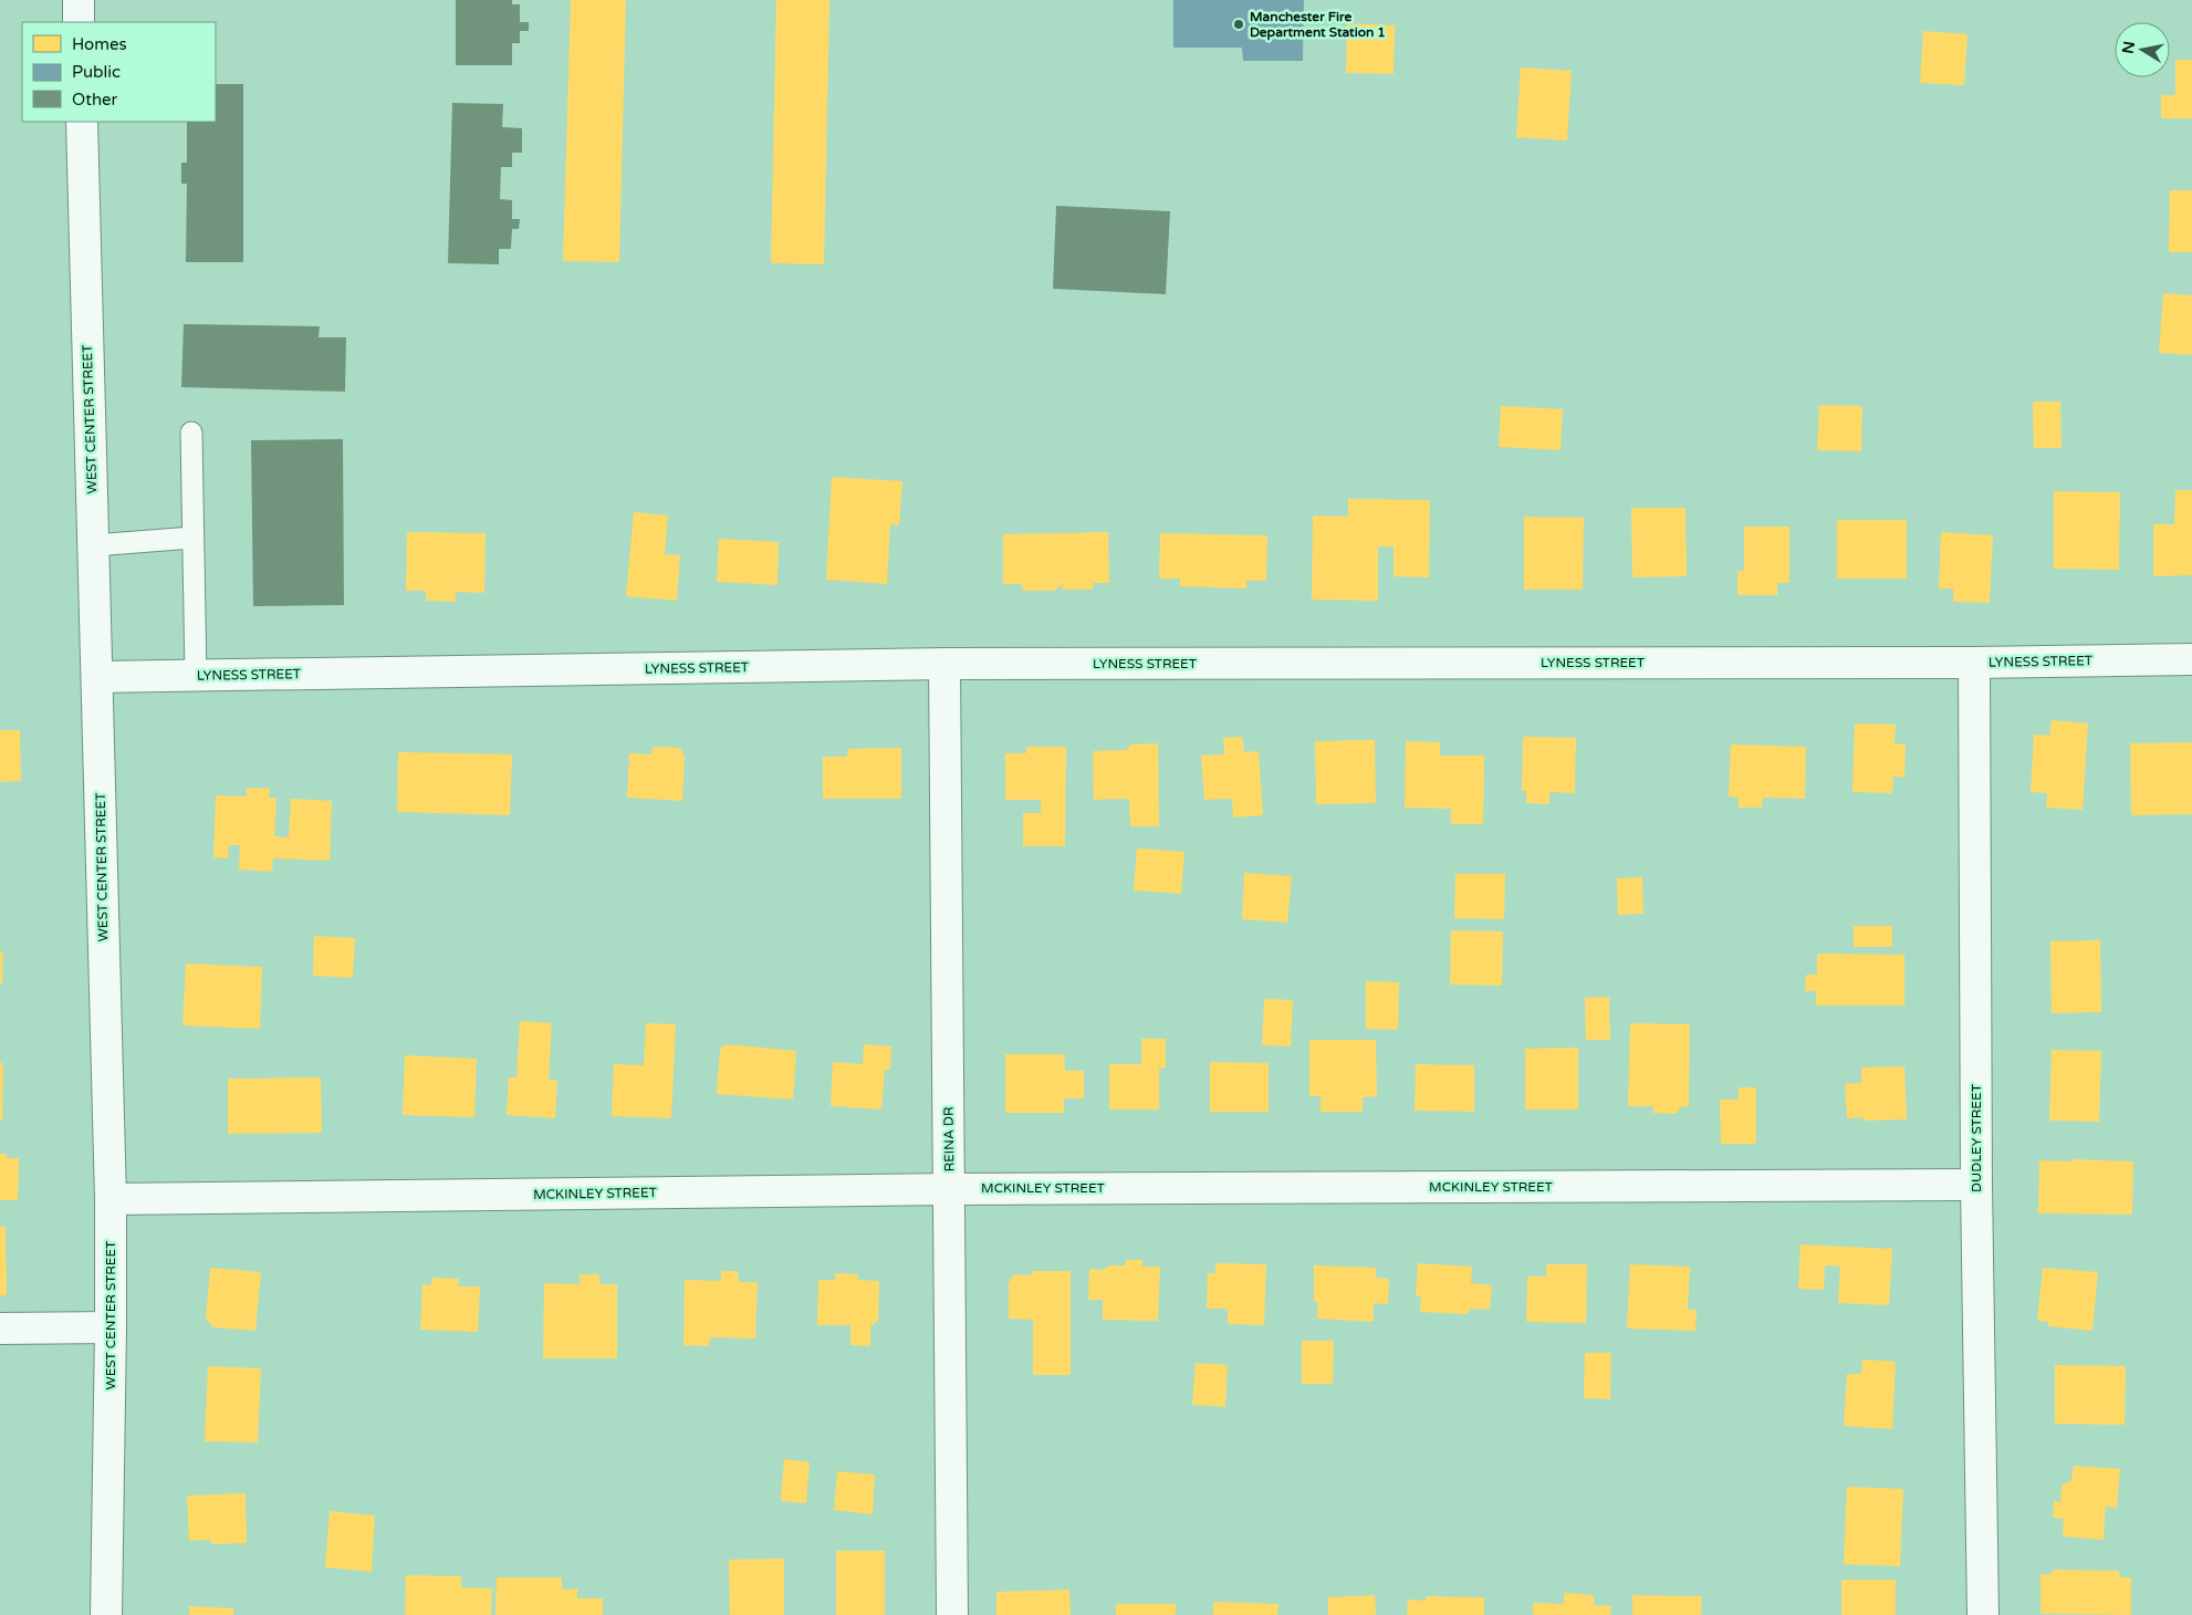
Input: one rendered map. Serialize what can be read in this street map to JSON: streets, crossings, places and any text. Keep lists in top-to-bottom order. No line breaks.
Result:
{"streets":{"street":["WEST CENTER STREET","LYNESS STREET","DUDLEY STREET","REINA DR","MCKINLEY STREET"]},"crossings":[["WEST CENTER STREET","LYNESS STREET"],["WEST CENTER STREET","MCKINLEY STREET"],["LYNESS STREET","DUDLEY STREET"],["LYNESS STREET","REINA DR"],["DUDLEY STREET","MCKINLEY STREET"],["REINA DR","MCKINLEY STREET"]],"places":["Manchester Fire Department Station 1"],"legend":["Homes","Public","Other"],"north":"left"}
